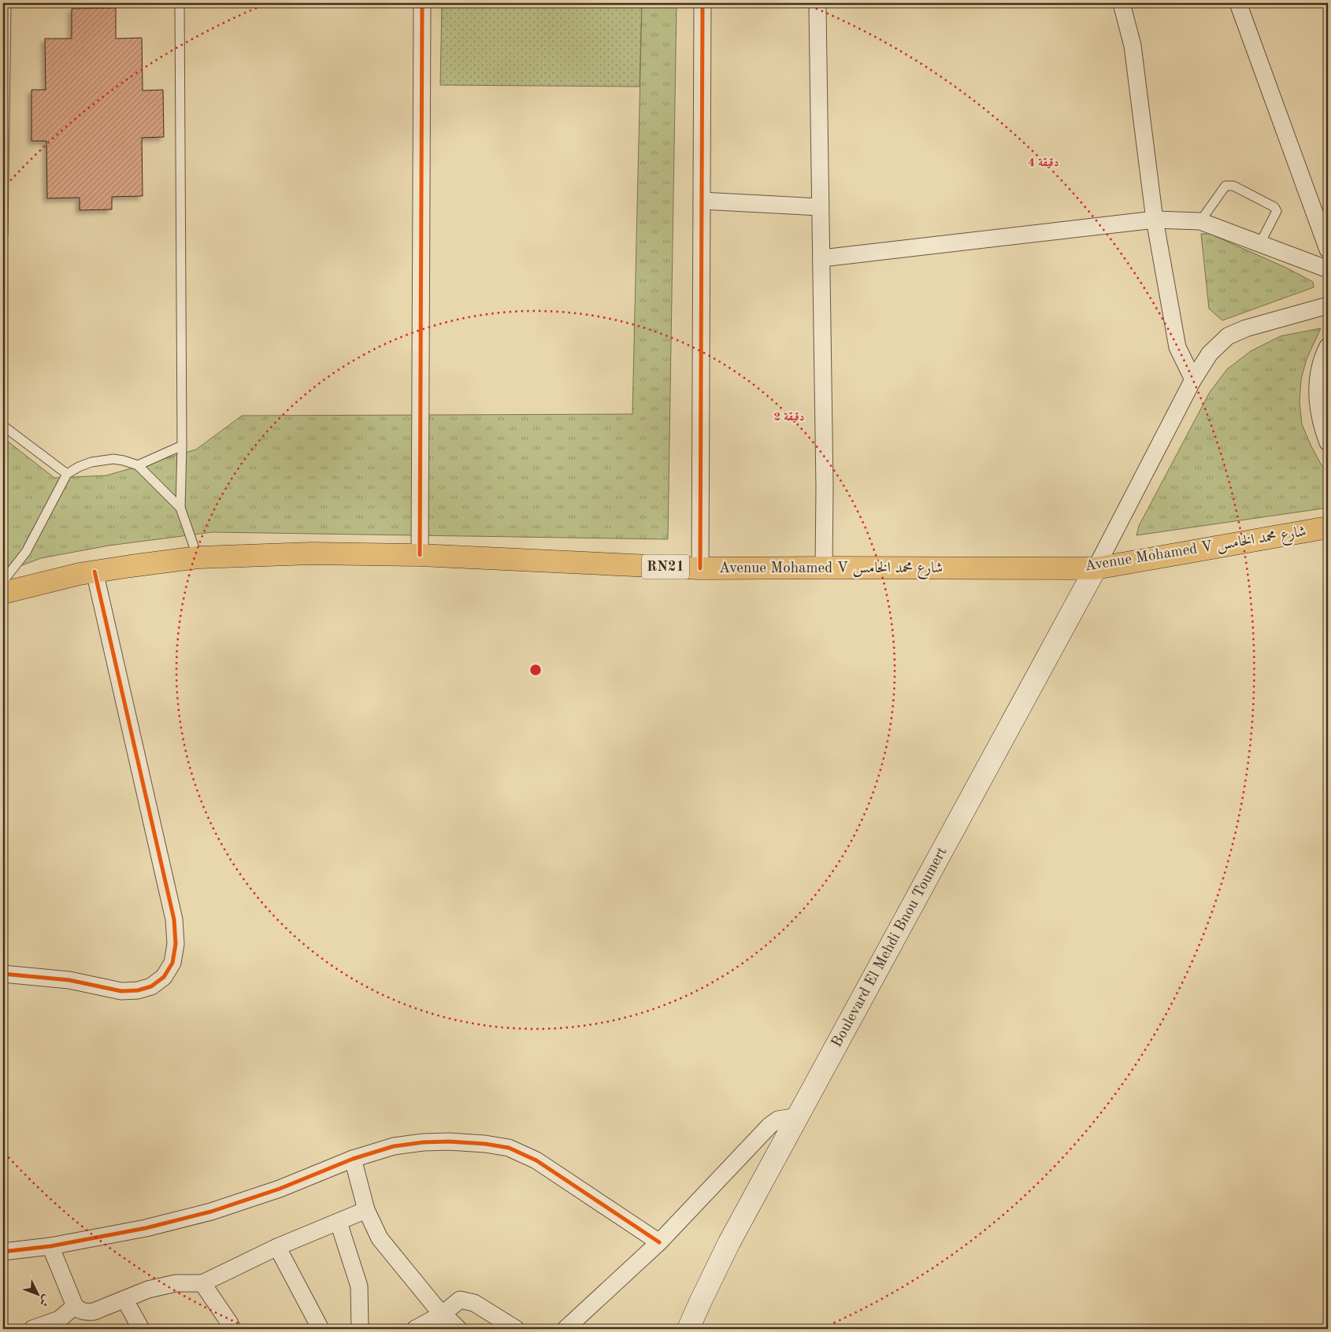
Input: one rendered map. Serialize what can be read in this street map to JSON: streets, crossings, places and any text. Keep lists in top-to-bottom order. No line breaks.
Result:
{"streets":{"main road":["Avenue Mohamed V شارع محمد الخامس","RN21","Boulevard El Mehdi Bnou Toumert"]},"crossings":[["Avenue Mohamed V شارع محمد الخامس","Boulevard El Mehdi Bnou Toumert"]],"north":"bottom right","rings":["4 دقيقة","2 دقيقة"]}
